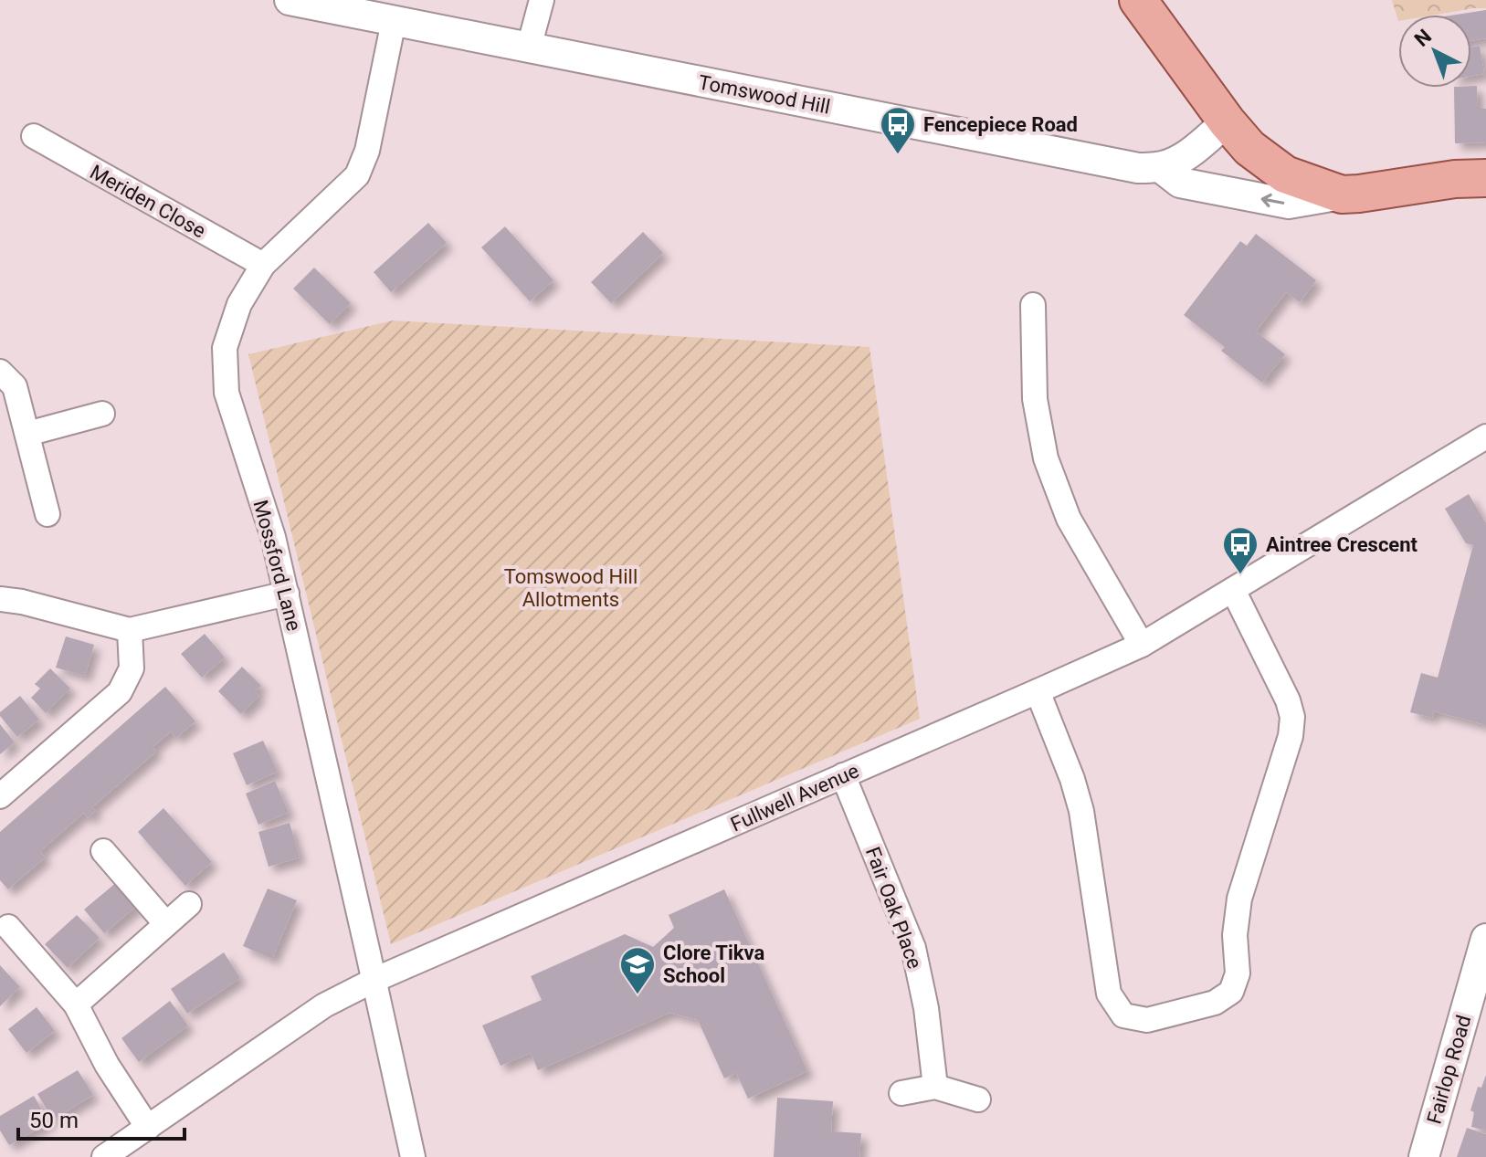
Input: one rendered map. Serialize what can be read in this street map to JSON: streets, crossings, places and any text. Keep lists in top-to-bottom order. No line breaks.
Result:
{"streets":{"street":["Tomswood Hill","Meriden Close","Mossford Lane","Fullwell Avenue","Fair Oak Place","Fairlop Road"]},"crossings":[["Tomswood Hill","Mossford Lane"],["Meriden Close","Mossford Lane"],["Mossford Lane","Fullwell Avenue"],["Fullwell Avenue","Fair Oak Place"]],"parks":["Tomswood Hill Allotments"],"places":{"bus stop":["Fencepiece Road","Aintree Crescent"],"school or university":["Clore Tikva School"]},"scale_bar":"50 m","north":"top left"}
